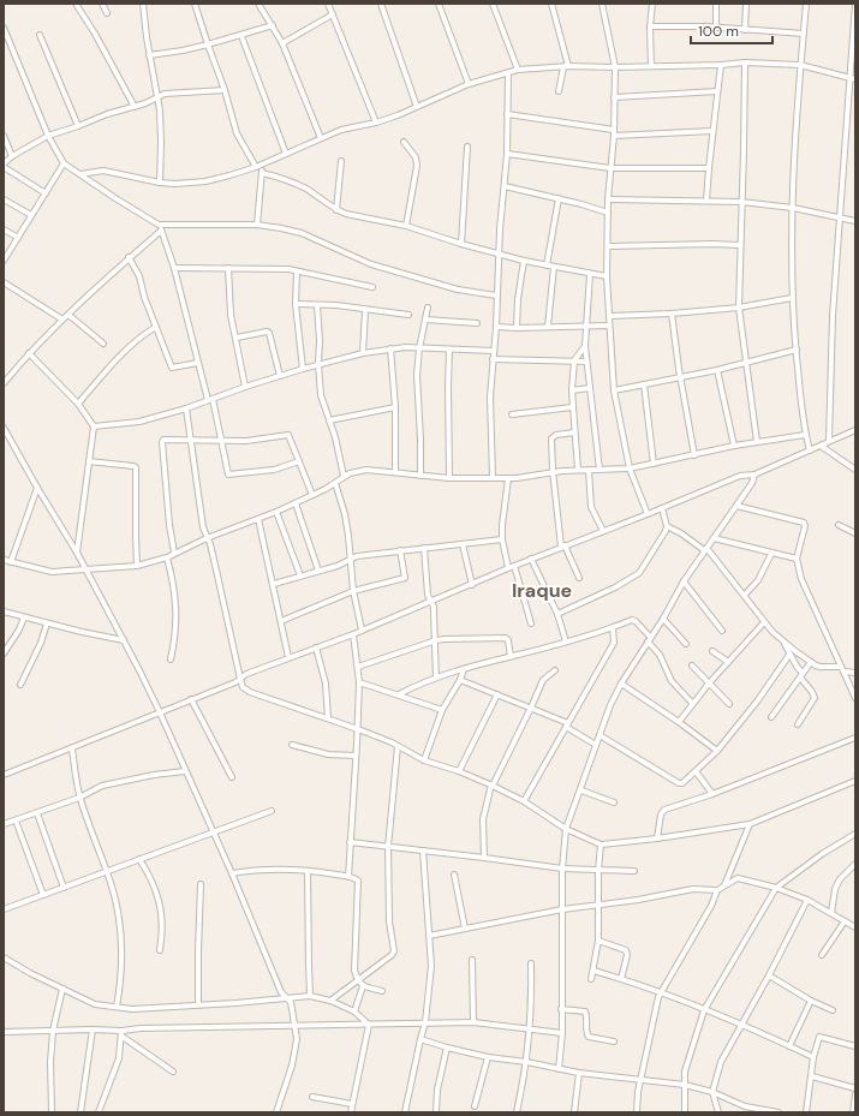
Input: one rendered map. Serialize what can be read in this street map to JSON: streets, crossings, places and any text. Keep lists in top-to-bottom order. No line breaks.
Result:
{"districts":["Iraque"],"scale_bar":"100 m"}
